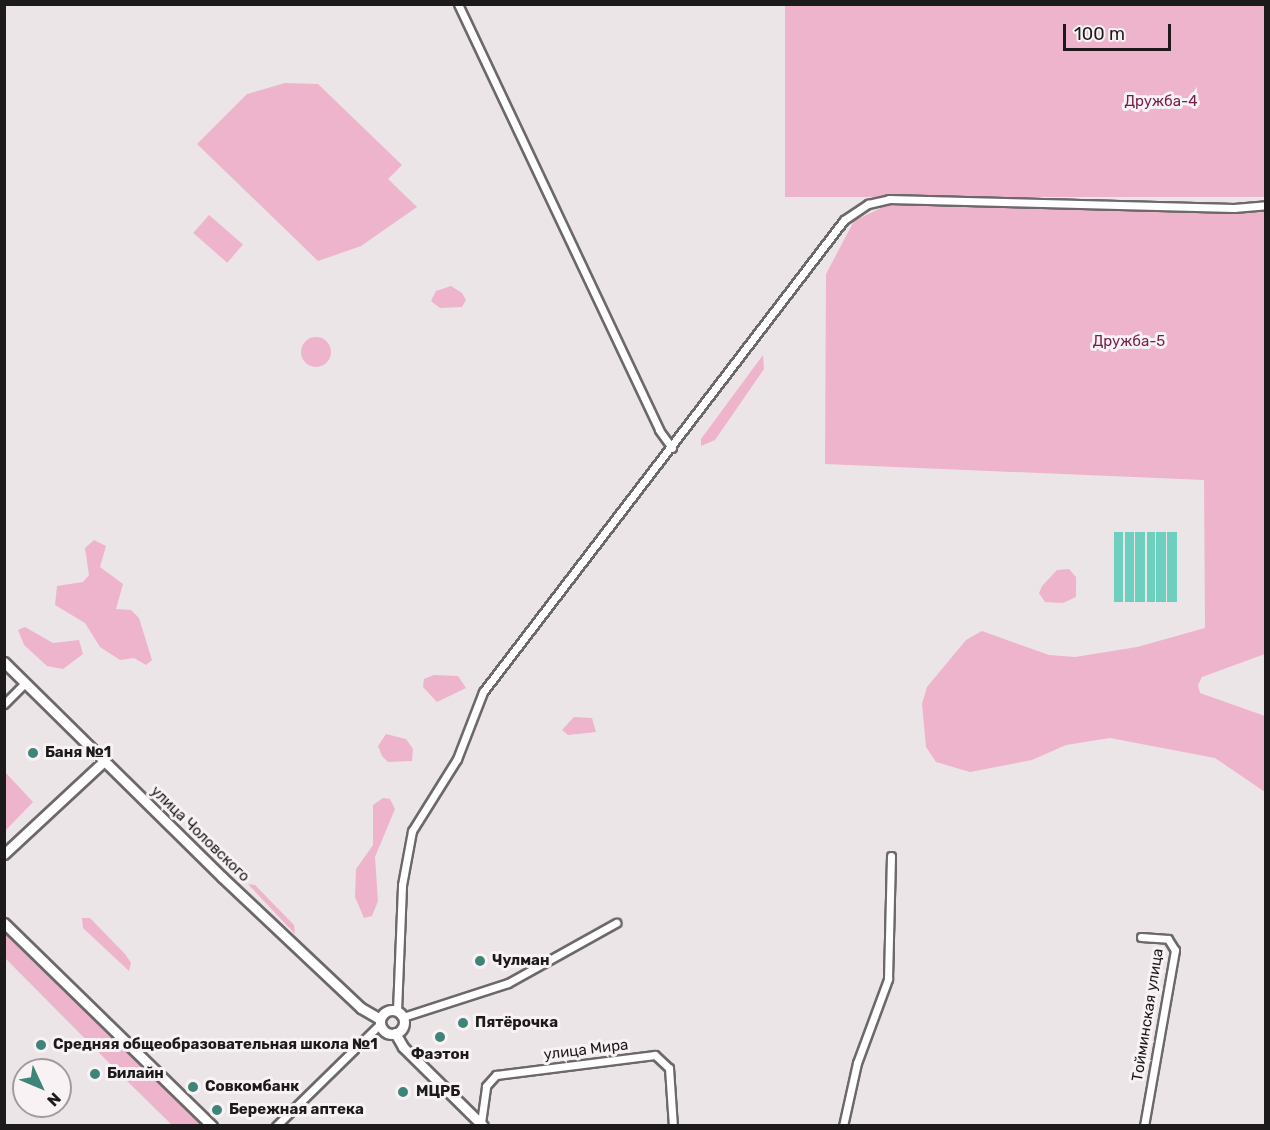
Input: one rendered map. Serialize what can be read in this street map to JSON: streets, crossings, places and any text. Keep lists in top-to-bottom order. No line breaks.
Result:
{"streets":{"street":["улица Чоловского","Тойминская улица","улица Мира"]},"parks":["Дружба-4","Дружба-5"],"places":["Баня №1","Чулман","Пятёрочка","Фаэтон","Средняя общеобразовательная школа №1","Билайн","Совкомбанк","МЦРБ","Бережная аптека"],"scale_bar":"100 m","north":"bottom right"}
